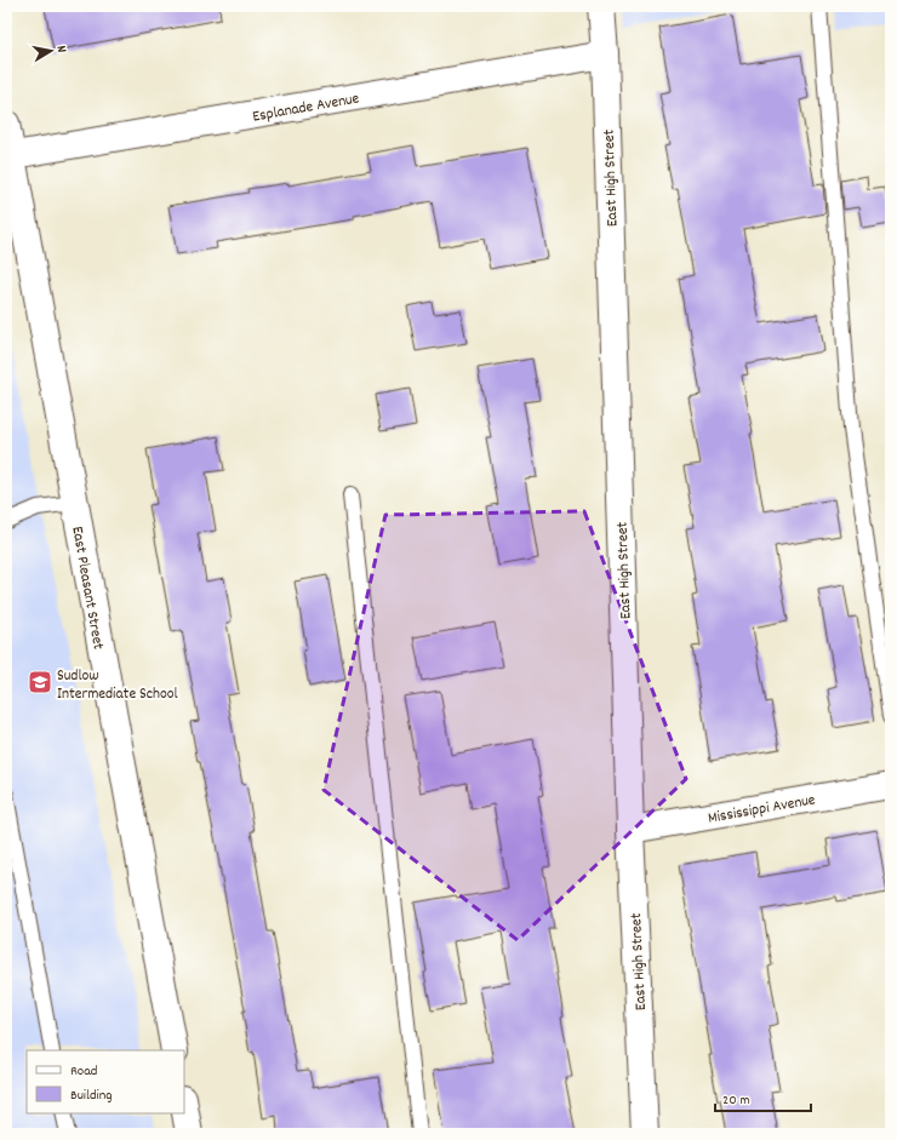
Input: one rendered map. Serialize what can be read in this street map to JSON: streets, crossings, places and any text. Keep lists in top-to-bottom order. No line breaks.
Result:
{"streets":{"street":["Esplanade Avenue","East High Street","East Pleasant Street","Mississippi Avenue"]},"crossings":[["Esplanade Avenue","East High Street"],["Esplanade Avenue","East Pleasant Street"],["East High Street","Mississippi Avenue"]],"places":{"school or university":["Sudlow Intermediate School"]},"legend":["Road","Building"],"scale_bar":"20 m","north":"right"}
